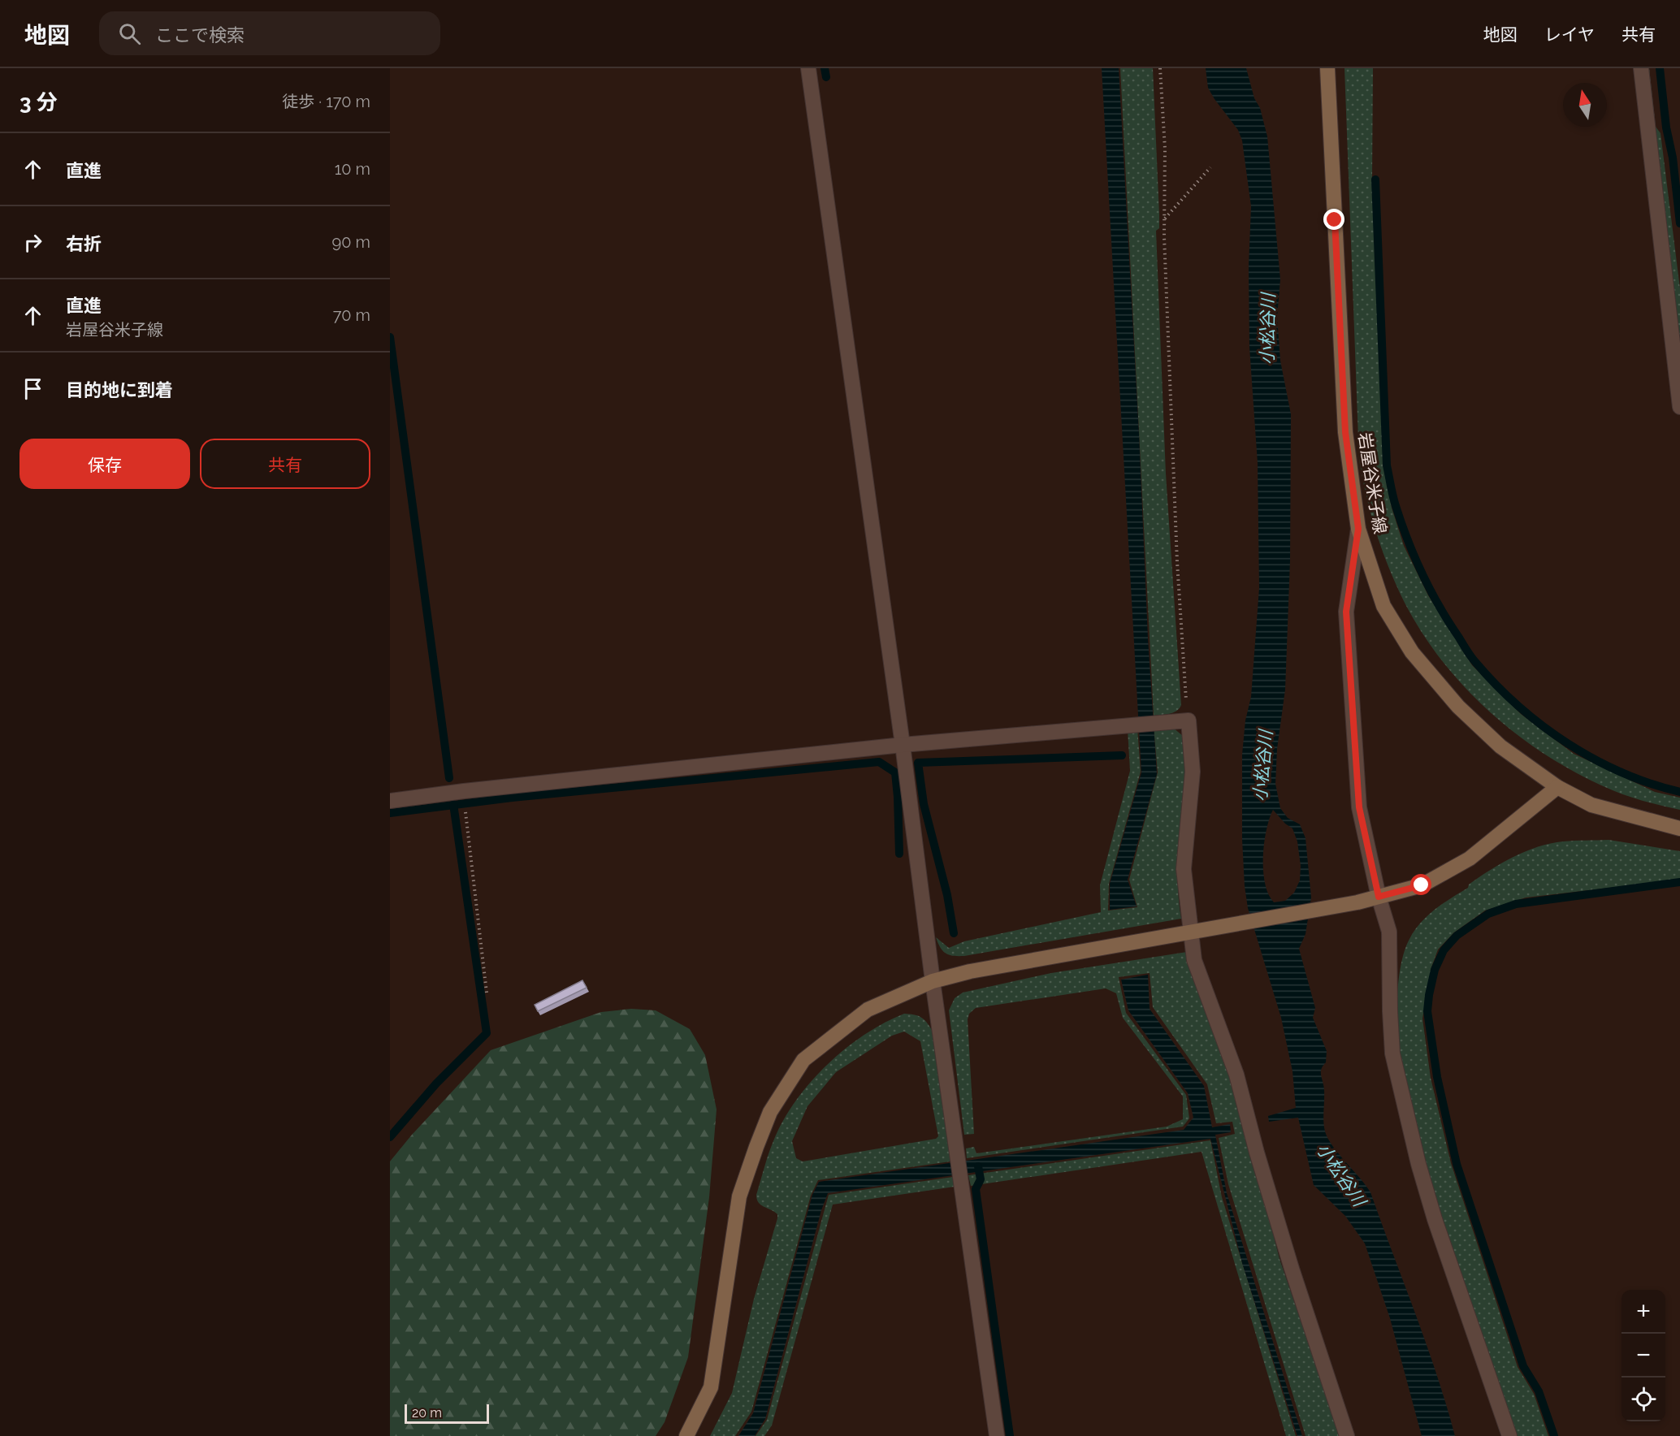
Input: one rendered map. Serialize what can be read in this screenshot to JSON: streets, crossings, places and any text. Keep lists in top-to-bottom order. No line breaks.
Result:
{"streets":{"street":["岩屋谷米子線"]},"water":["小松谷川"],"scale_bar":"20 m","north":"top","page":{"header":"地図","search":"ここで検索","nav":["地図","レイヤ","共有"],"heading":["3 分","徒歩 · 170 m"],"list":[["直進","10 m"],["右折","90 m"],["直進","岩屋谷米子線","70 m"],"目的地に到着"],"buttons":["保存","共有"],"map_buttons":["+","−"],"scale":"20 m"}}
